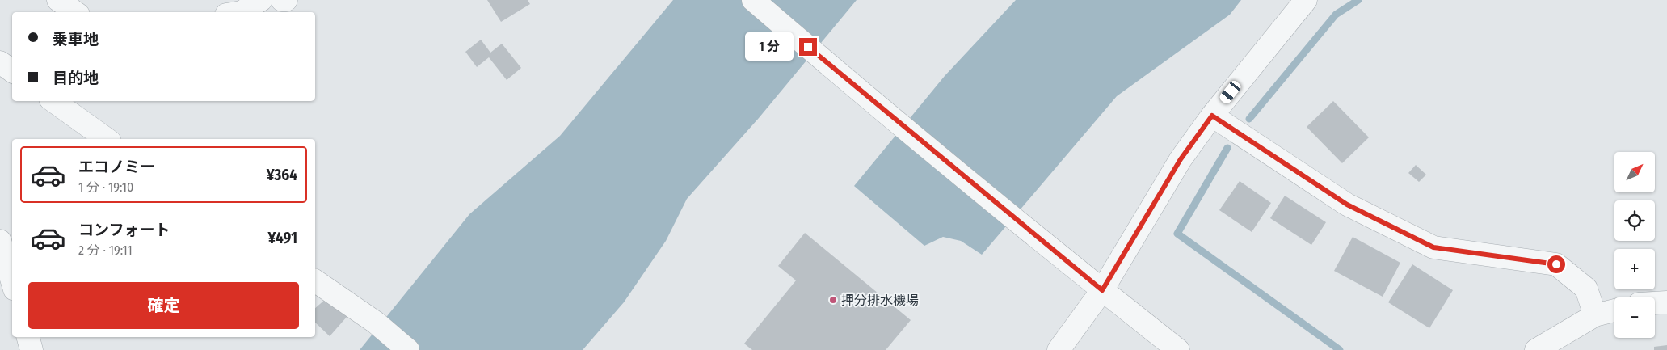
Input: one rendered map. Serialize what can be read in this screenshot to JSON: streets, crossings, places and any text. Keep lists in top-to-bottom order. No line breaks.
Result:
{"places":["押分排水機場"],"north":"top right","page":{"banner":["乗車地","目的地"],"bubble":"1 分","list":[{"name":"エコノミー","note":"1 分 · 19:10","value":"¥364"},{"name":"コンフォート","note":"2 分 · 19:11","value":"¥491"}],"map_buttons":["+","−"],"buttons":"確定"}}
